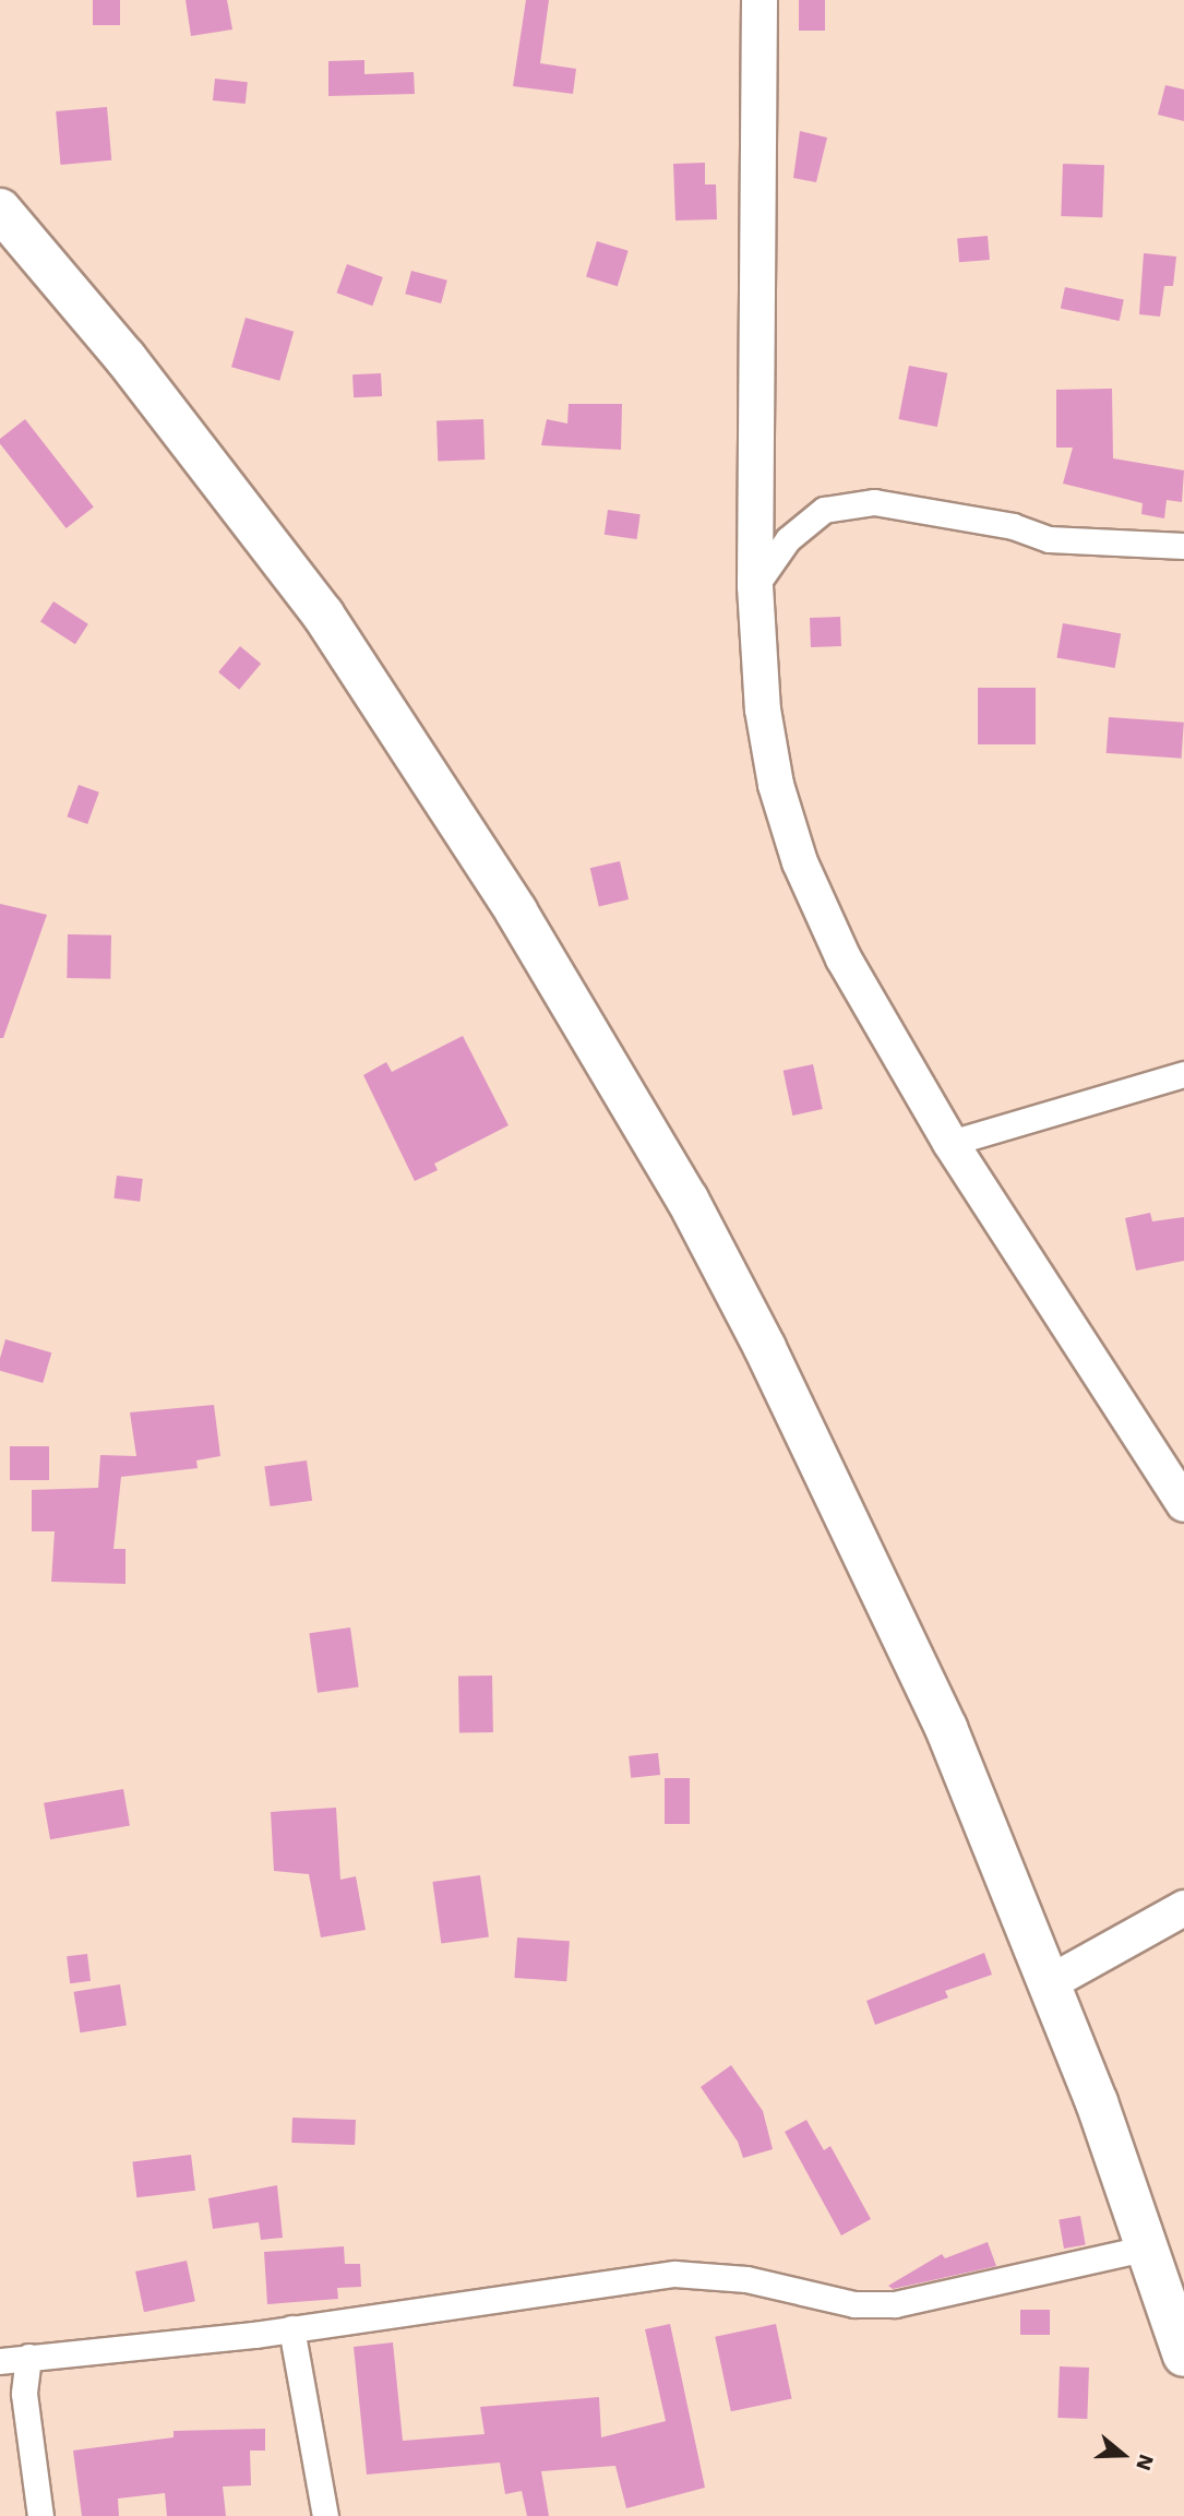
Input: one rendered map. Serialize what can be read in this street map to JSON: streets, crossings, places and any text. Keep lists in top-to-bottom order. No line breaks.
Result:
{"north":"right"}
